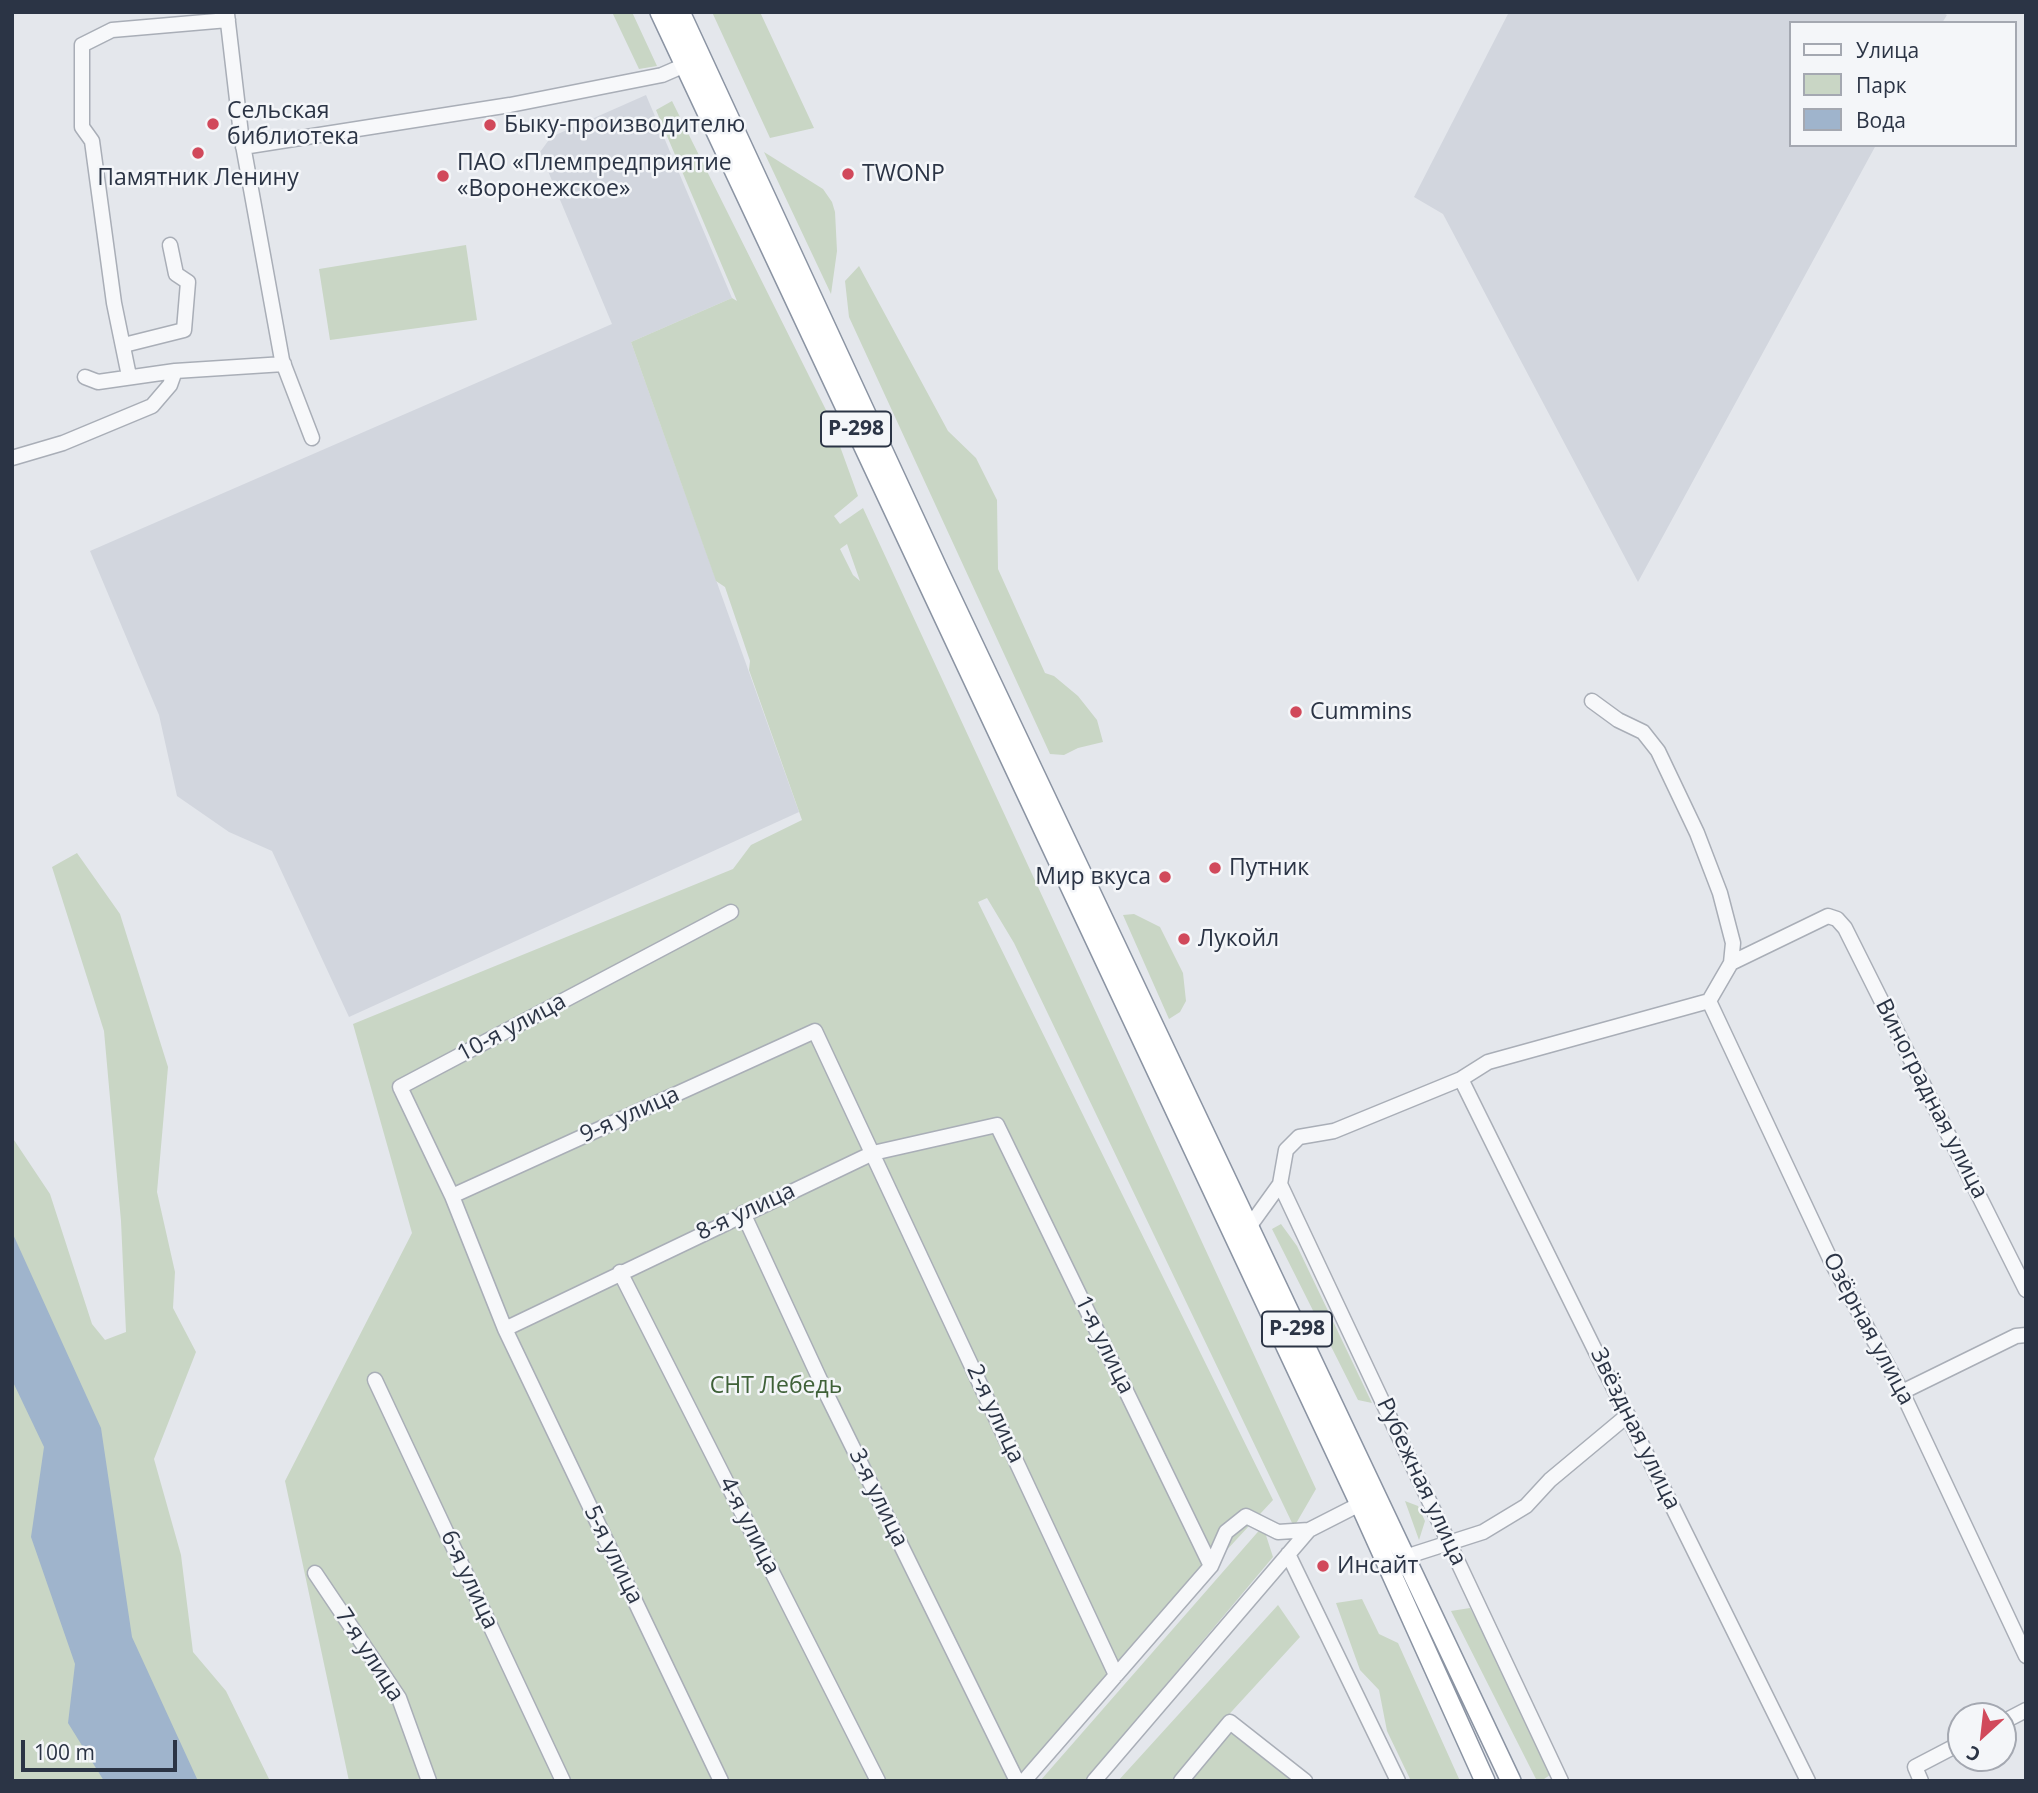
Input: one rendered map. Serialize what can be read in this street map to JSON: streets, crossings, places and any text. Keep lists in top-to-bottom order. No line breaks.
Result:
{"streets":{"highway":["Р-298"],"street":["10-я улица","Виноградная улица","9-я улица","8-я улица","Озёрная улица","1-я улица","2-я улица","Звёздная улица","Рубежная улица","3-я улица","4-я улица","5-я улица","6-я улица","7-я улица"]},"crossings":[["10-я улица","9-я улица"],["9-я улица","8-я улица"],["9-я улица","2-я улица"],["8-я улица","1-я улица"],["8-я улица","2-я улица"],["8-я улица","3-я улица"],["8-я улица","4-я улица"],["8-я улица","5-я улица"]],"parks":["СНТ Лебедь"],"places":["Сельская библиотека","Быку-производителю","Памятник Ленину","TWONP","ПАО «Племпредприятие «Воронежское»","Cummins","Путник","Мир вкуса","Лукойл","Инсайт"],"legend":["Улица","Парк","Вода"],"scale_bar":"100 m","north":"bottom left"}
